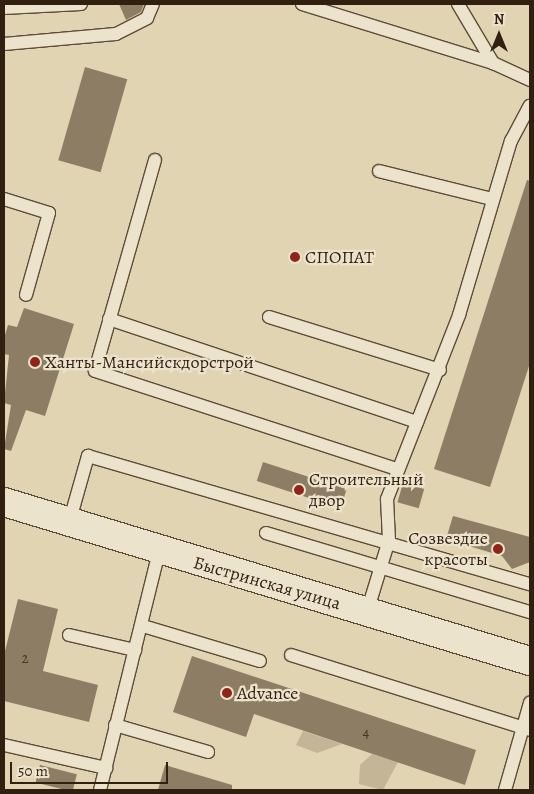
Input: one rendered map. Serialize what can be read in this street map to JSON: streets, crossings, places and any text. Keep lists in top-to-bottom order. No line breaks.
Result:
{"streets":{"main road":["Быстринская улица"]},"places":["СПОПАТ","Ханты-Мансийскдорстрой","Строительный двор","Созвездие красоты","Advance"],"house_numbers":["2","4"],"scale_bar":"50 m","north":"top"}
